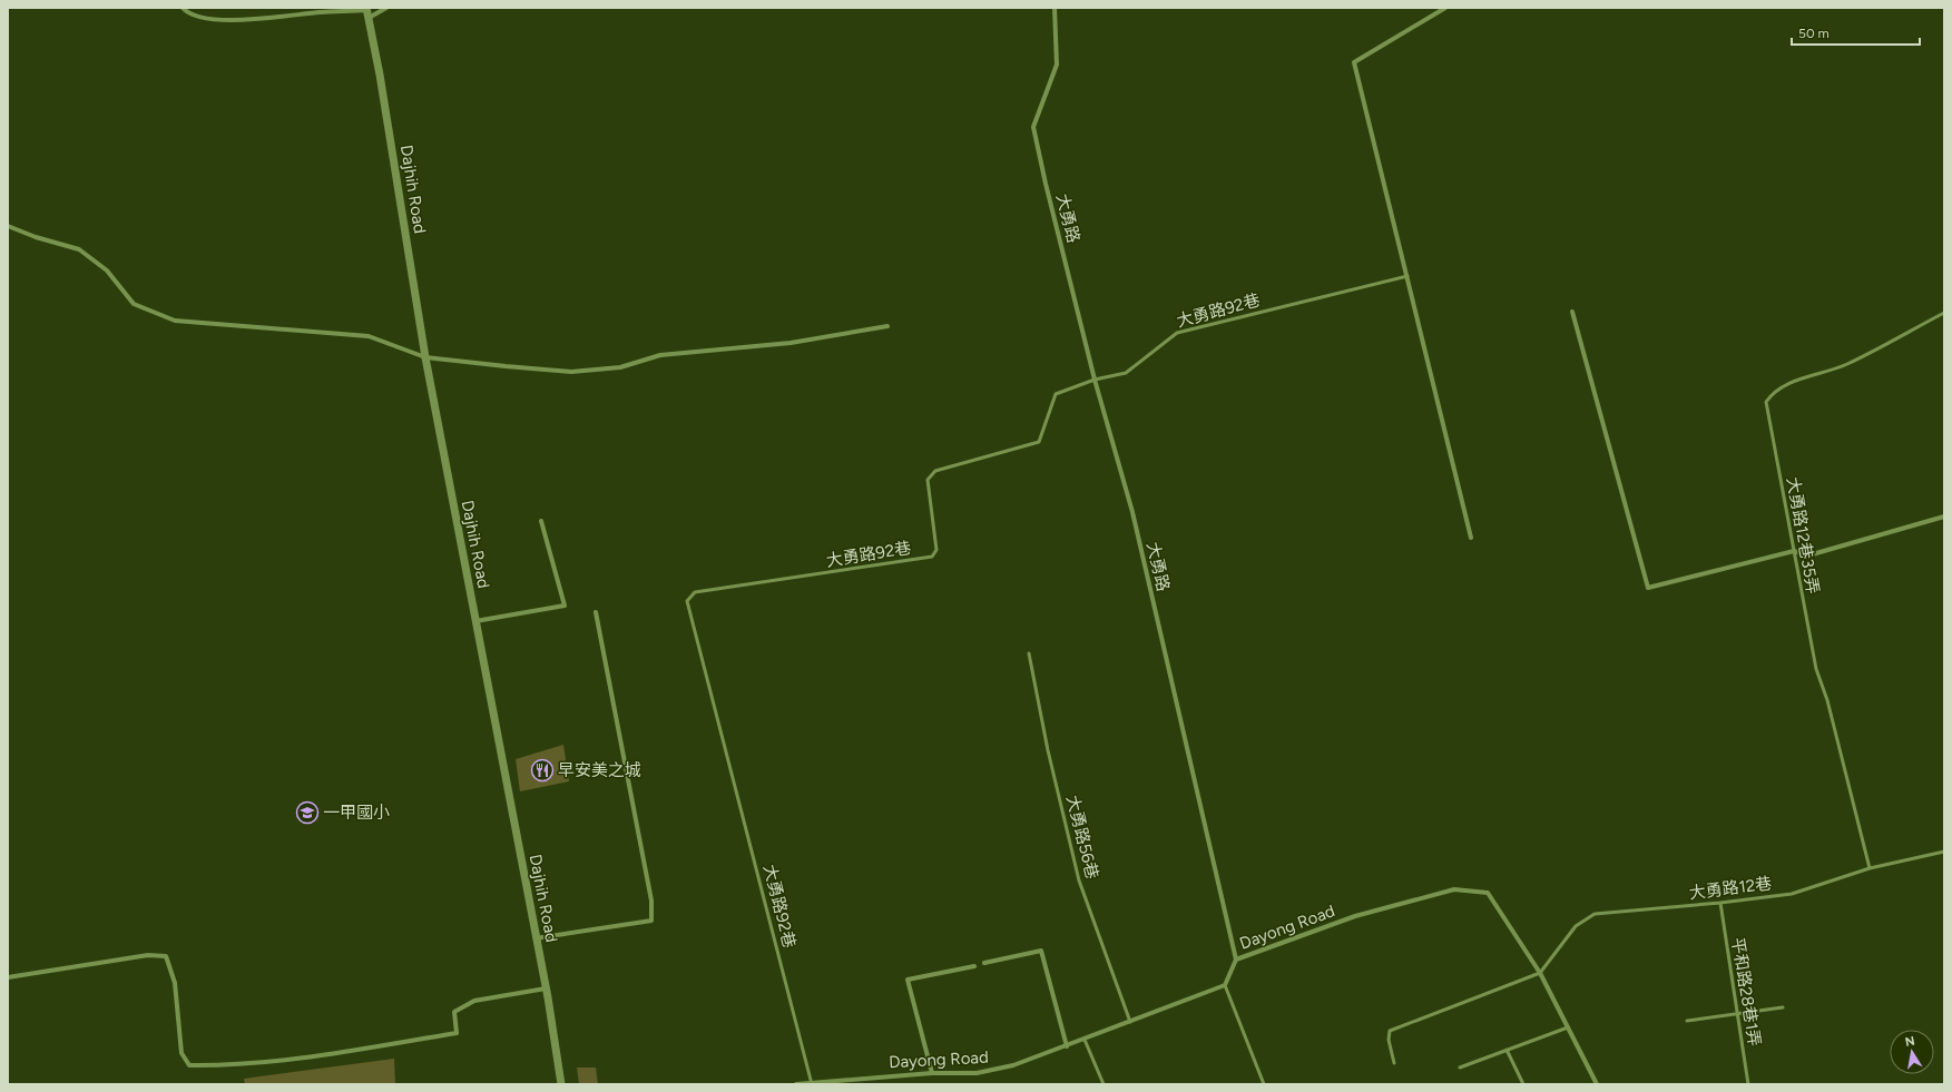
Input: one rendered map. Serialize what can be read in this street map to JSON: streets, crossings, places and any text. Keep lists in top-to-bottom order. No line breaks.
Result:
{"streets":{"street":["Dajhih Road","大勇路","Dayong Road"],"lane":["大勇路92巷","大勇路12巷35弄","大勇路56巷","大勇路12巷","平和路28巷1弄"]},"crossings":[["大勇路","大勇路92巷"],["大勇路","Dayong Road"],["大勇路92巷","Dayong Road"],["大勇路12巷35弄","大勇路12巷"],["大勇路56巷","Dayong Road"],["大勇路12巷","Dayong Road"],["大勇路12巷","平和路28巷1弄"]],"places":{"restaurant":["早安美之城"],"school or university":["一甲國小"]},"scale_bar":"50 m","north":"top"}
